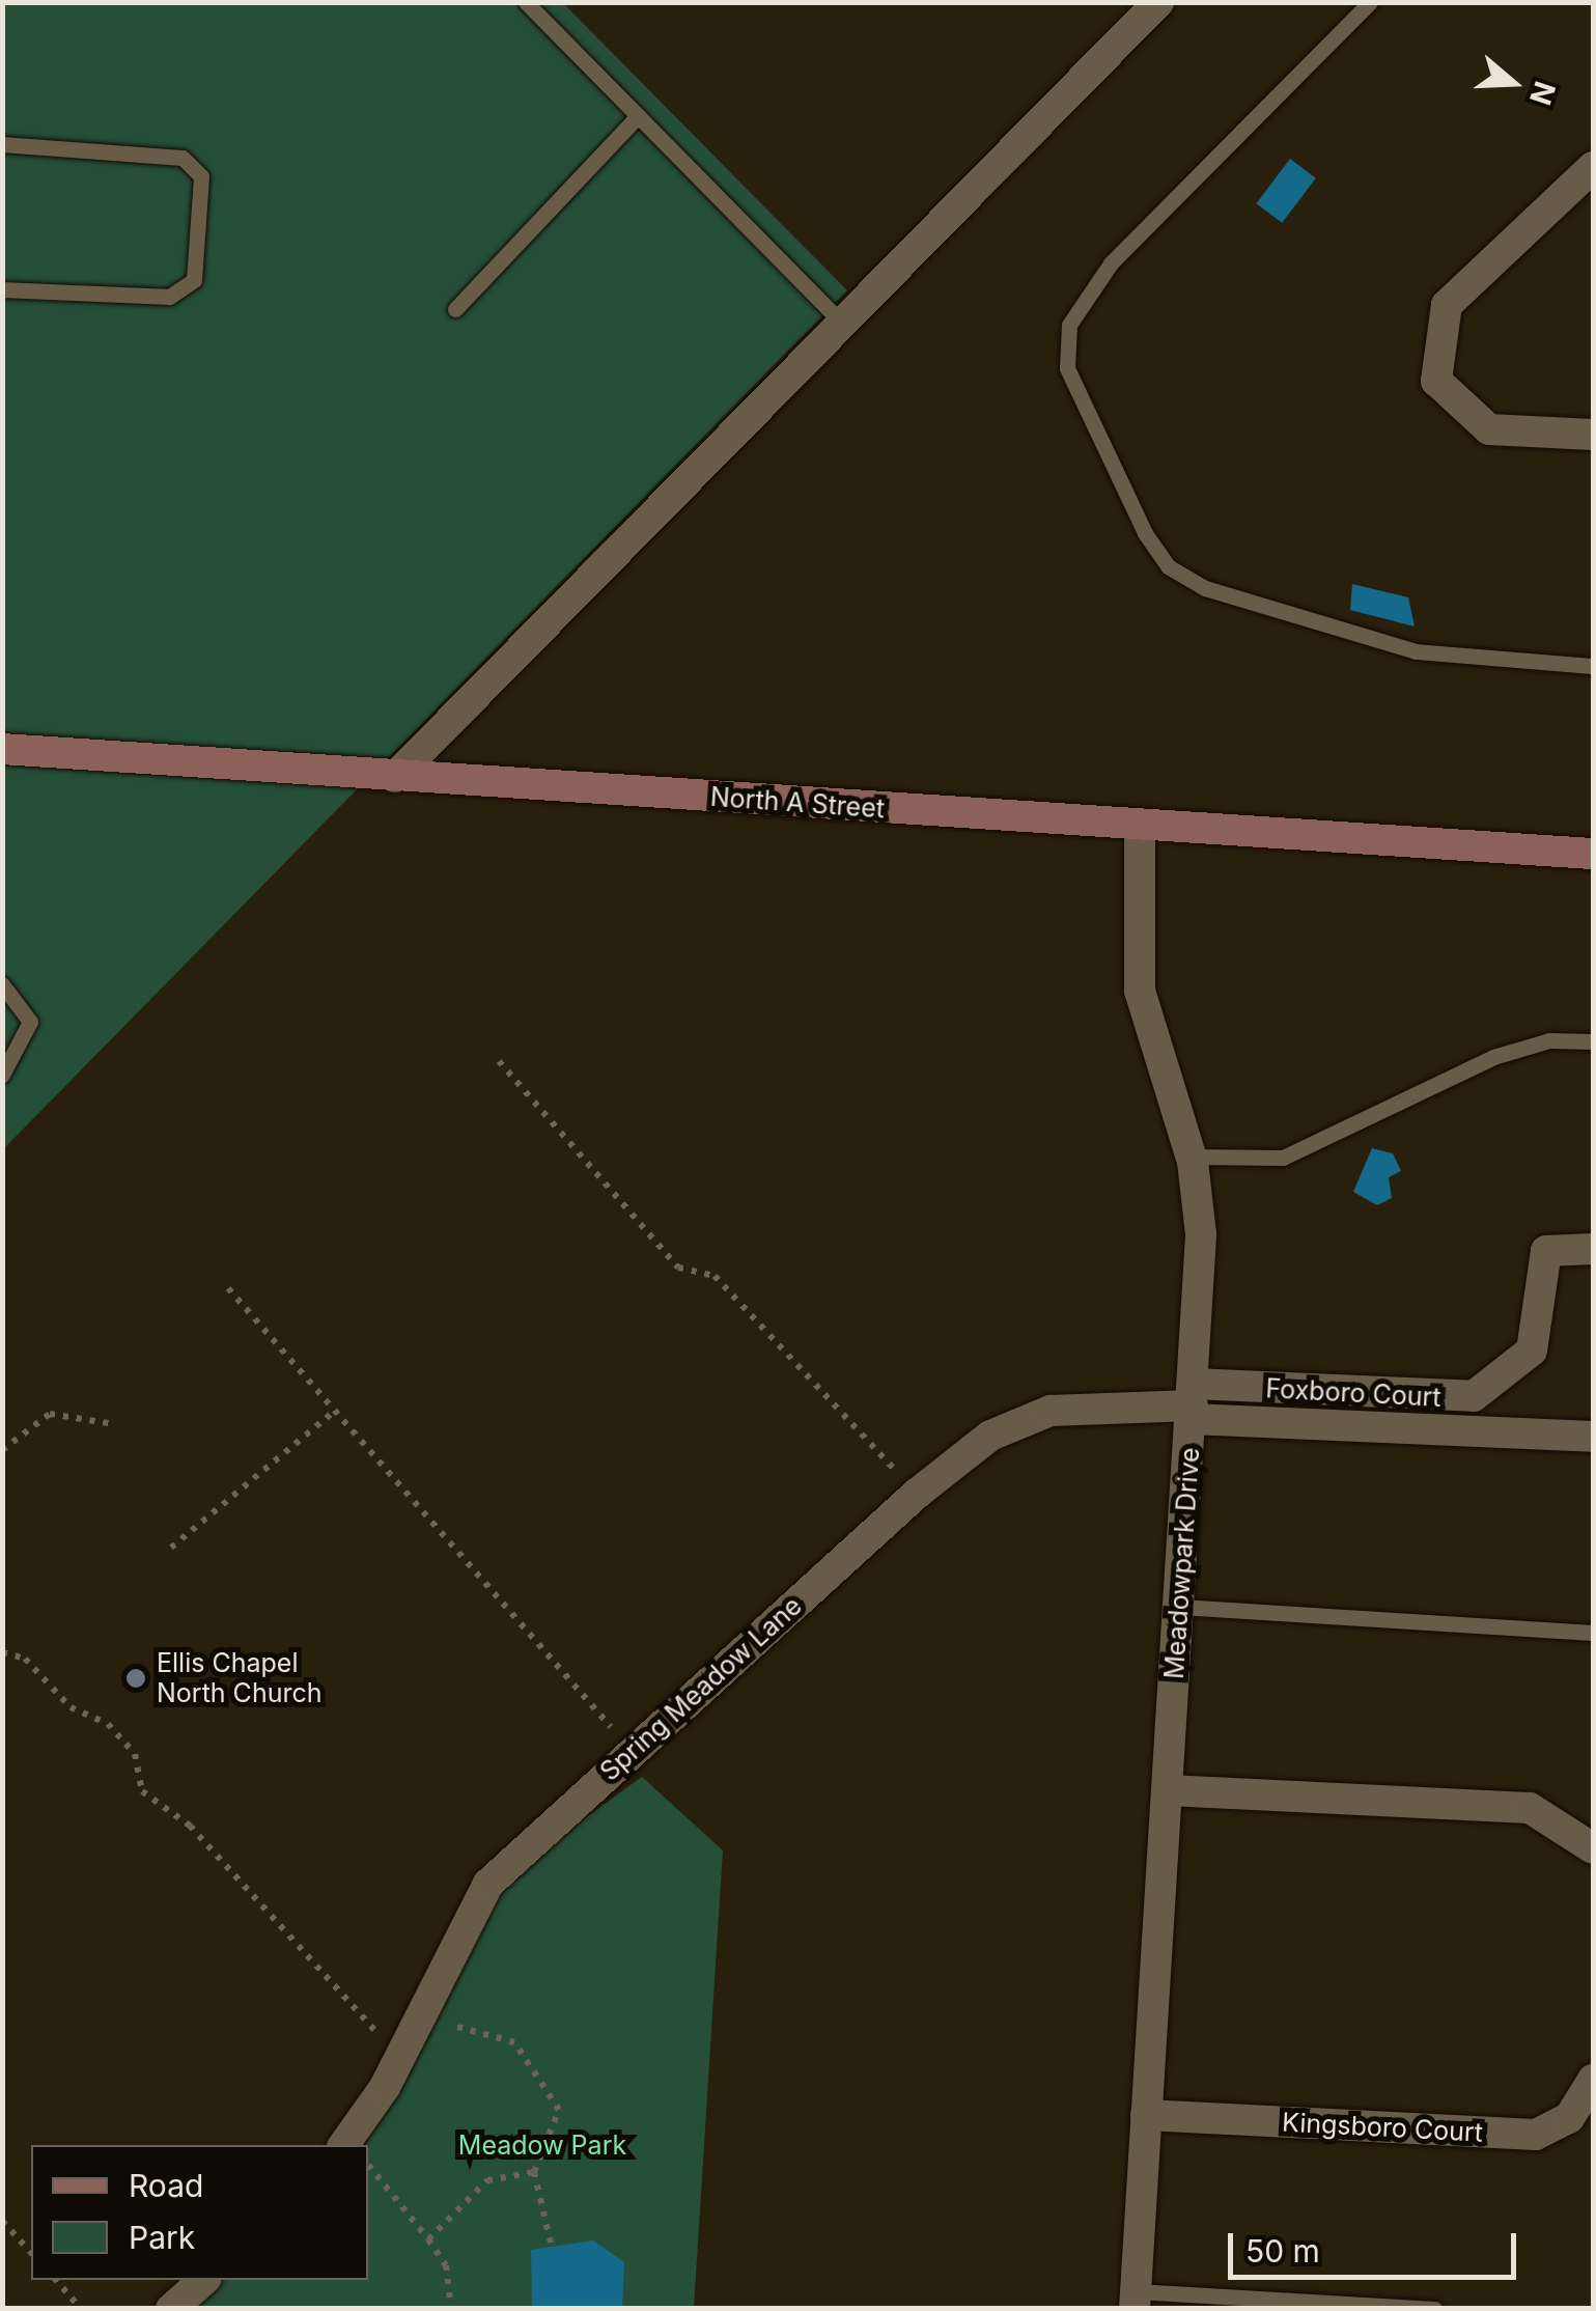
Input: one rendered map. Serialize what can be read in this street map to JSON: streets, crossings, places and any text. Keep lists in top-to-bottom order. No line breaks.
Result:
{"streets":{"main road":["North A Street"],"street":["Foxboro Court","Meadowpark Drive","Spring Meadow Lane","Kingsboro Court"]},"crossings":[["North A Street","Meadowpark Drive"],["Foxboro Court","Meadowpark Drive"],["Foxboro Court","Spring Meadow Lane"],["Meadowpark Drive","Spring Meadow Lane"],["Meadowpark Drive","Kingsboro Court"]],"parks":["Meadow Park"],"places":["Ellis Chapel North Church"],"legend":["Road","Park"],"scale_bar":"50 m","north":"right"}
